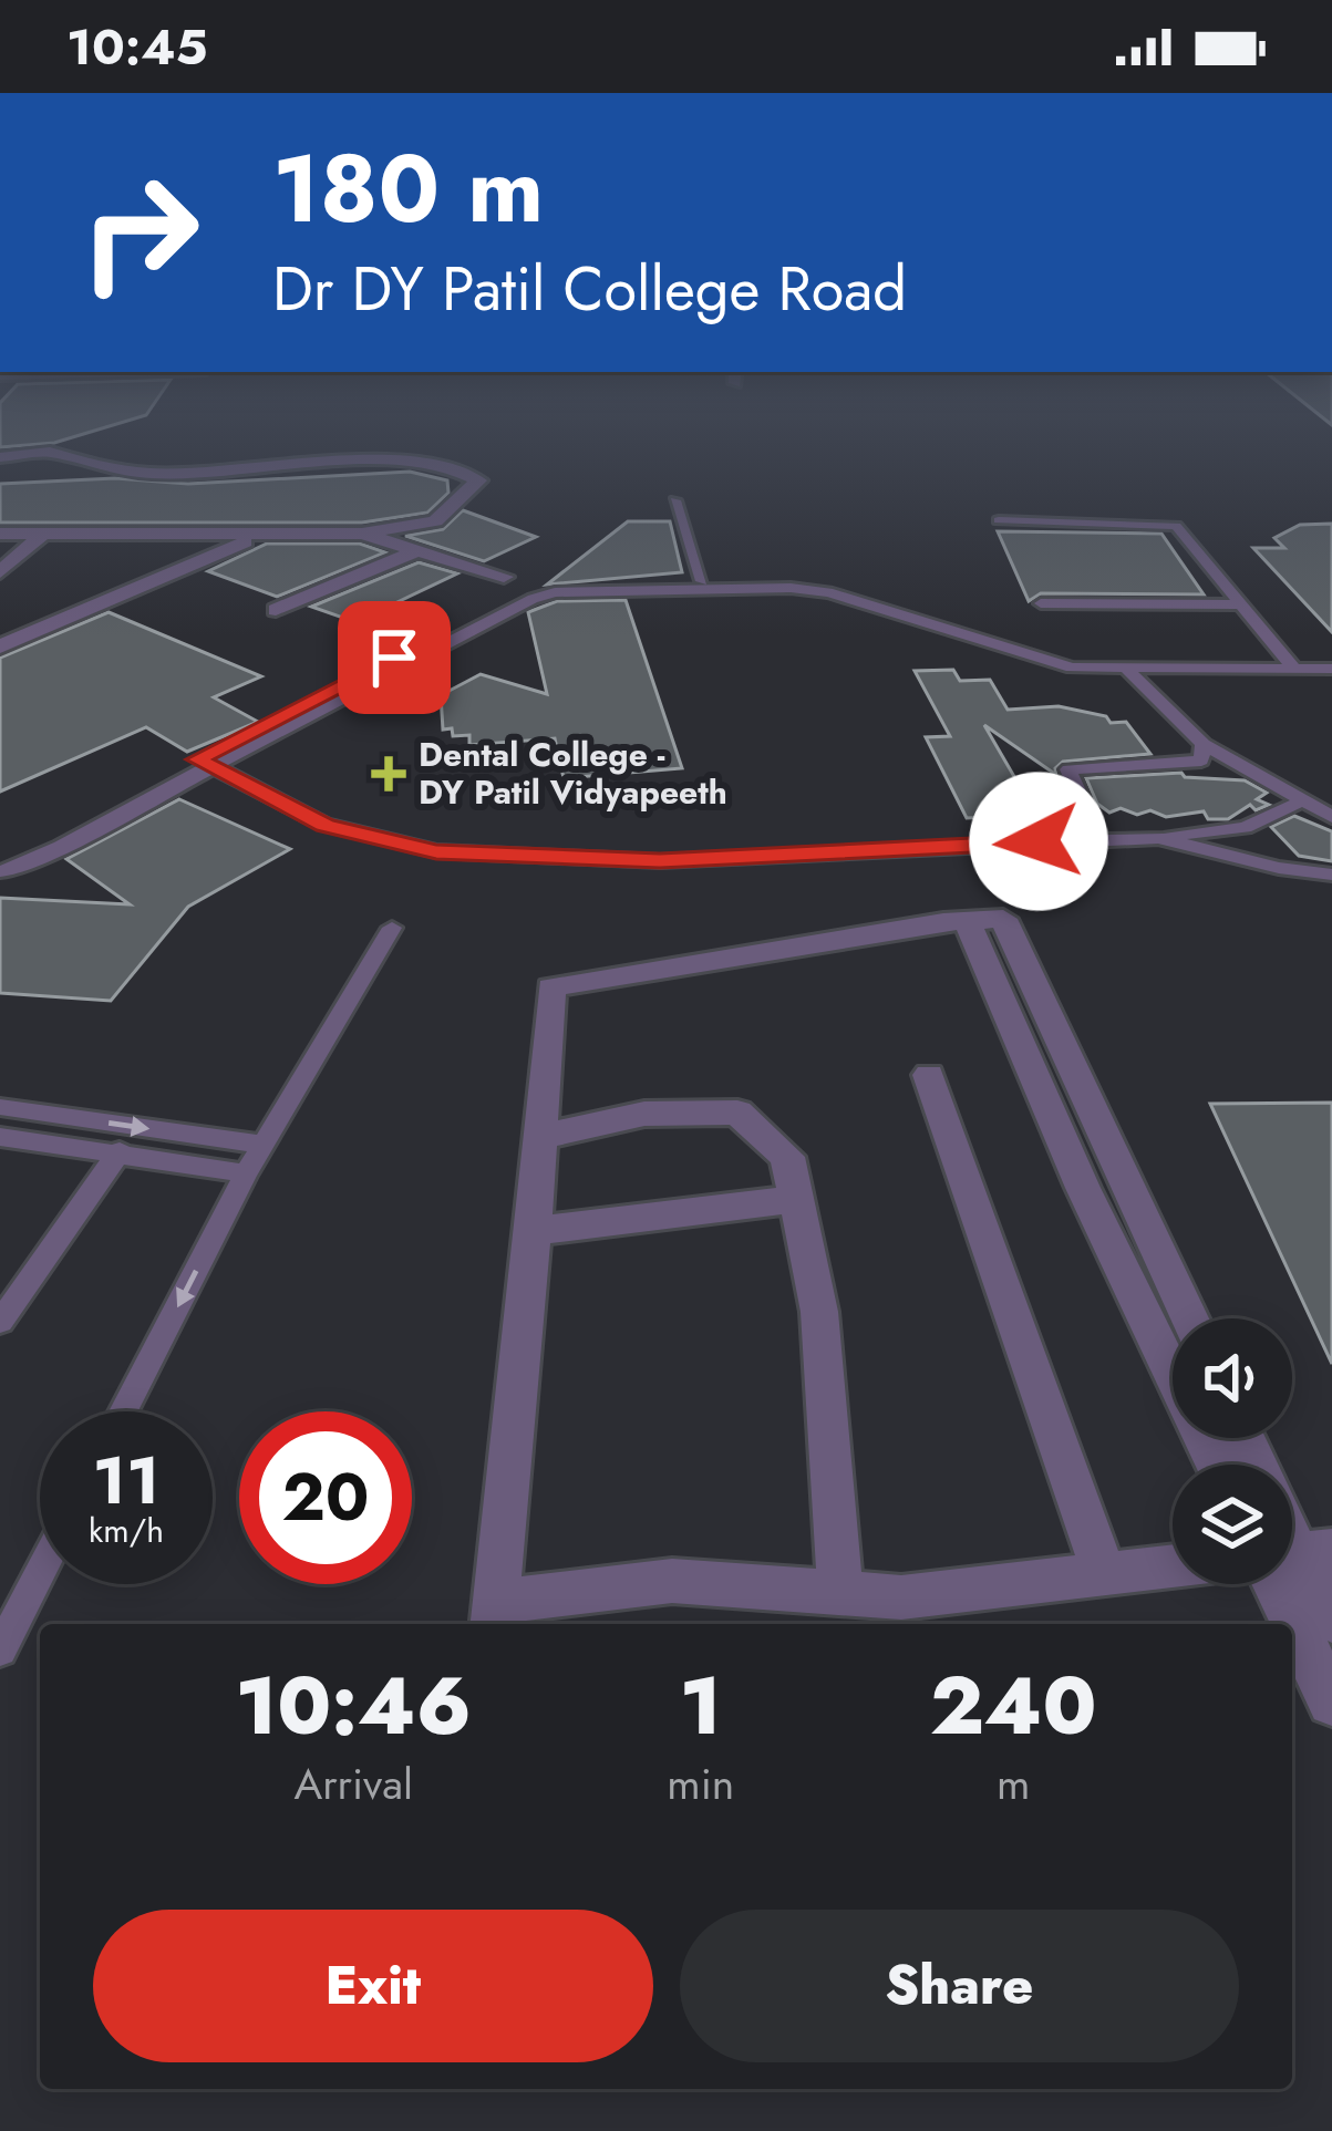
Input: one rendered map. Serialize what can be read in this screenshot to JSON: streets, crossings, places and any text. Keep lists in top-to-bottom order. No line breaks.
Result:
{"places":{"health":["Dental College - DY Patil Vidyapeeth"]},"page":{"status":"10:45","turn":["180 m","Dr DY Patil College Road"],"speed":"11 km/h","limit":"20","eta":["10:46","Arrival","1","min","240","m"],"buttons":["Exit","Share"]}}
